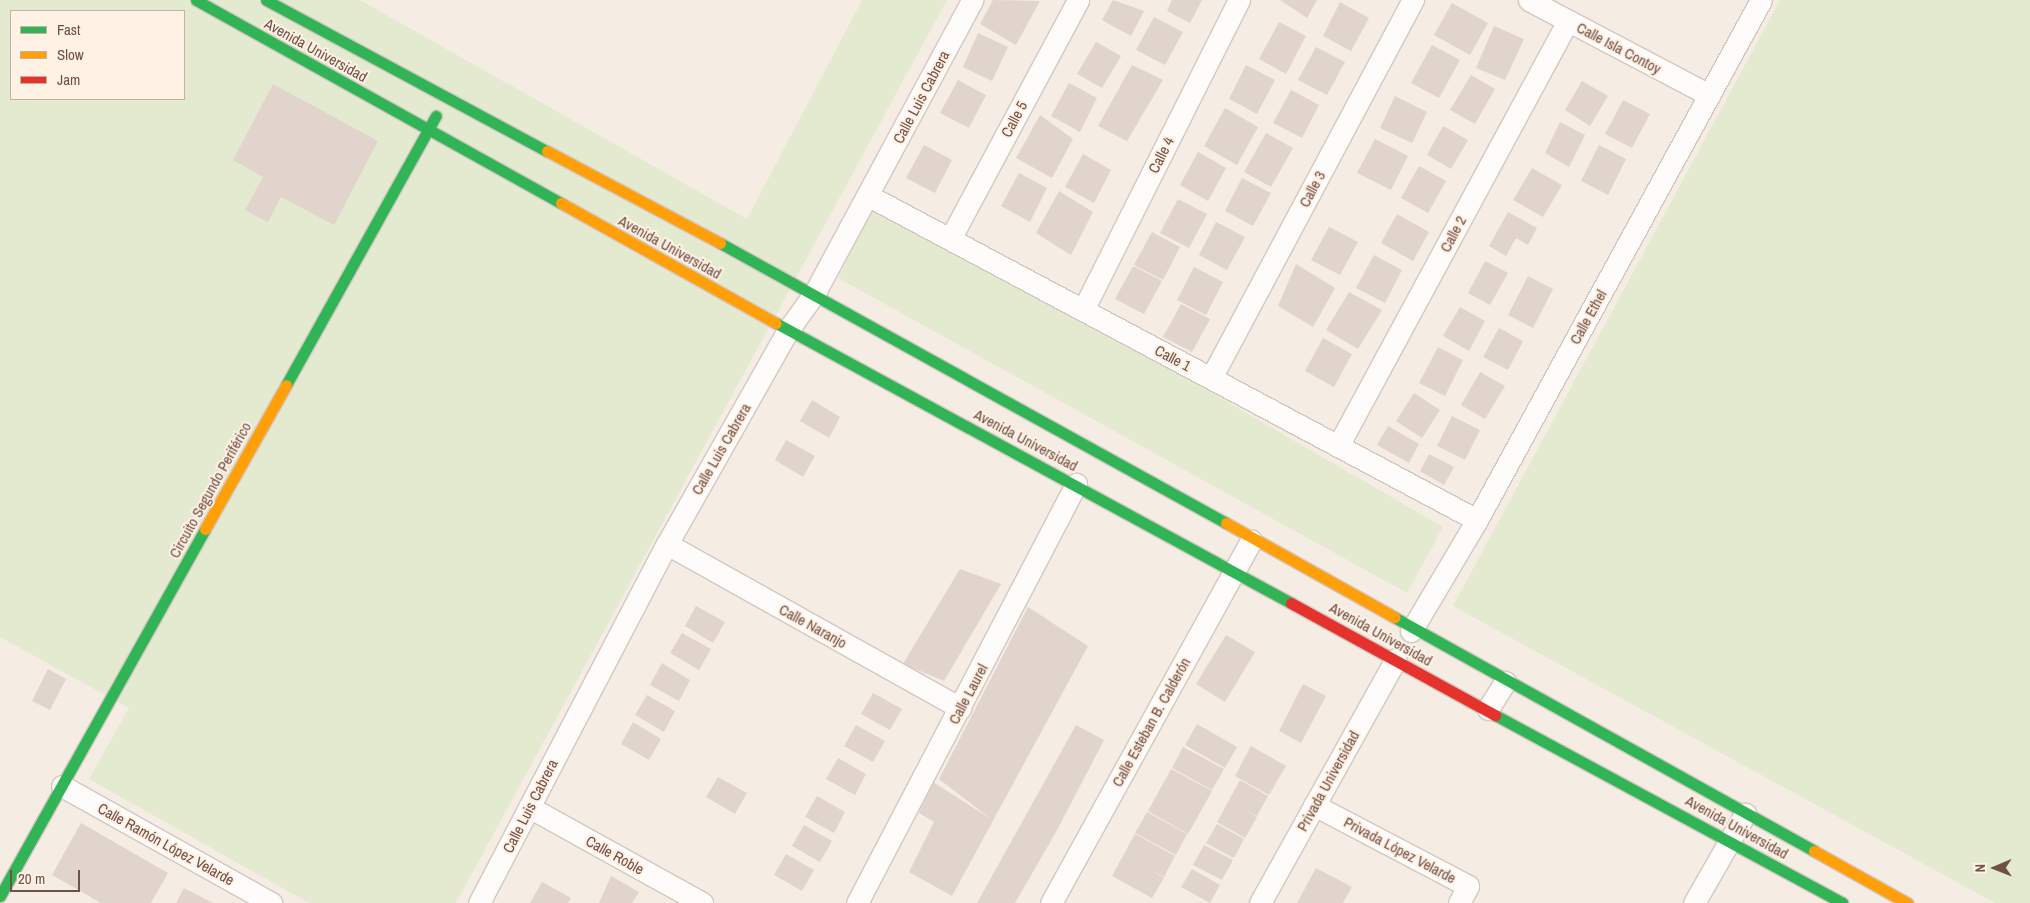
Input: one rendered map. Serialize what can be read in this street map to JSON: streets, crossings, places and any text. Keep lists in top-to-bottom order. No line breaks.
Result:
{"streets":{"main road":["Avenida Universidad","Circuito Segundo Periférico"],"street":["Calle Isla Contoy","Calle Luis Cabrera","Calle 5","Calle 4","Calle 3","Calle 2","Calle Ethel","Calle 1","Calle Naranjo","Calle Laurel","Calle Esteban B. Calderón","Privada Universidad","Calle Ramón López Velarde","Privada López Velarde","Calle Roble"]},"crossings":[["Calle Isla Contoy","Calle 2"],["Calle Isla Contoy","Calle Ethel"],["Avenida Universidad","Calle Luis Cabrera"],["Avenida Universidad","Calle Ethel"],["Avenida Universidad","Circuito Segundo Periférico"],["Avenida Universidad","Calle Laurel"],["Avenida Universidad","Calle Esteban B. Calderón"],["Avenida Universidad","Privada Universidad"],["Calle Luis Cabrera","Calle 1"],["Calle Luis Cabrera","Calle Naranjo"],["Calle Luis Cabrera","Calle Roble"],["Calle 5","Calle 1"],["Calle 4","Calle 1"],["Calle 3","Calle 1"],["Calle 2","Calle 1"],["Calle Ethel","Calle 1"],["Circuito Segundo Periférico","Calle Ramón López Velarde"],["Calle Naranjo","Calle Laurel"],["Privada Universidad","Privada López Velarde"]],"legend":["Fast","Slow","Jam"],"scale_bar":"20 m","north":"left"}
